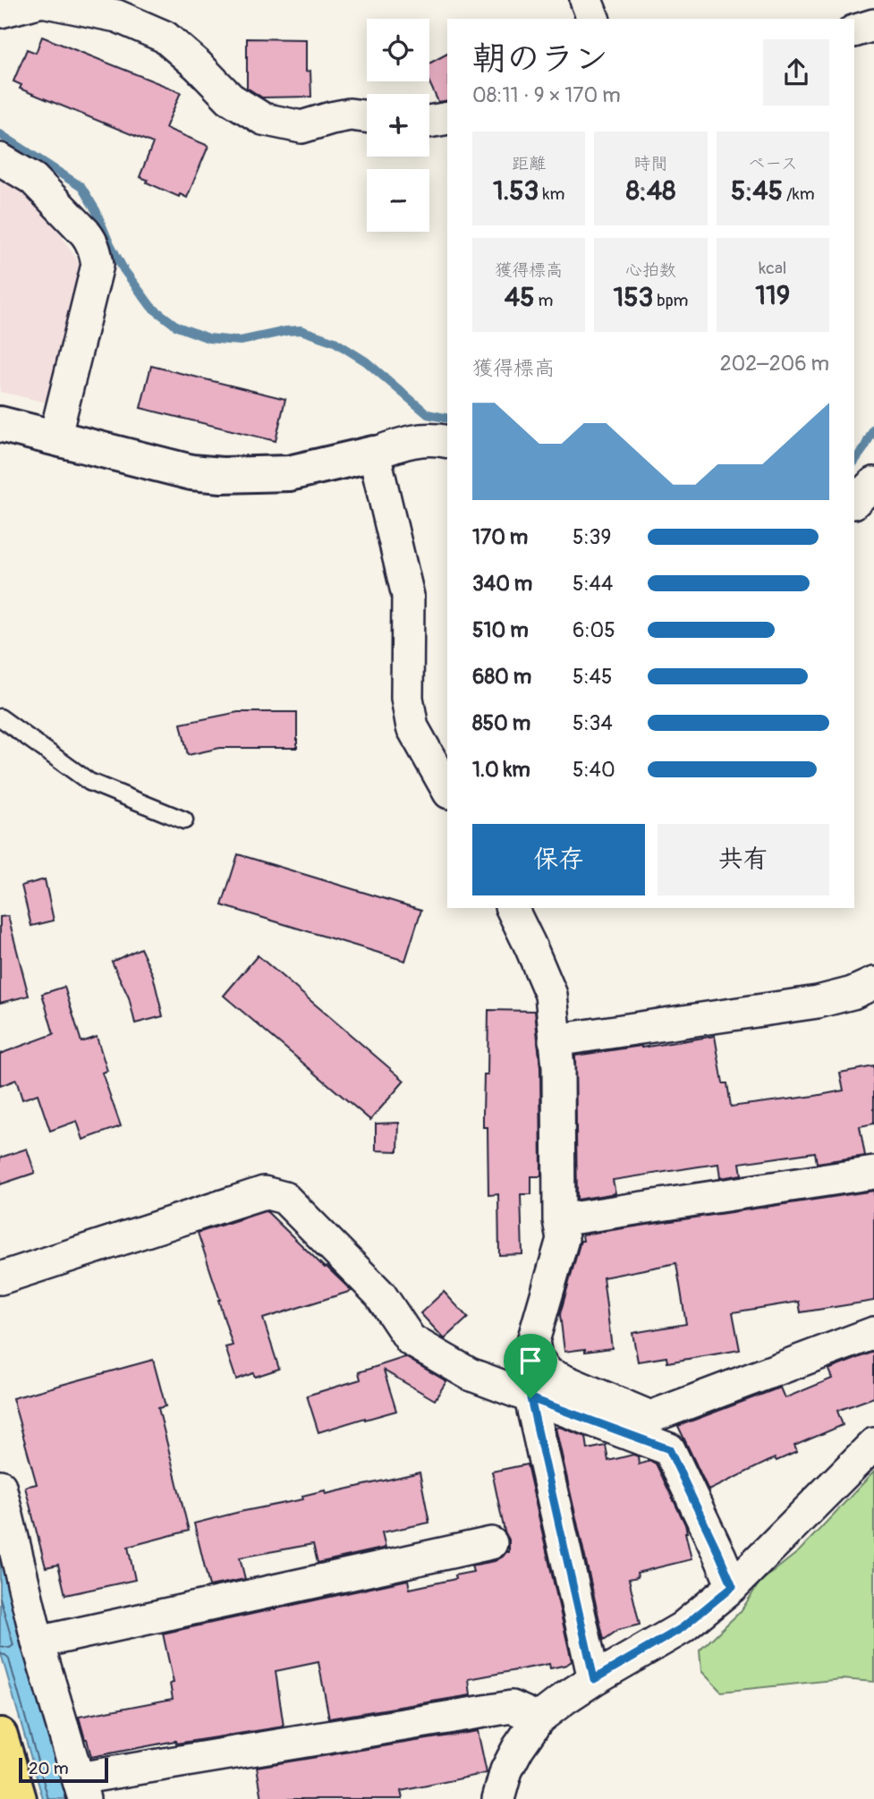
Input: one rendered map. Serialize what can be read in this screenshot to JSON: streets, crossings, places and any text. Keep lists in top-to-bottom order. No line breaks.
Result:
{"scale_bar":"20 m","page":{"map_buttons":["+","−"],"heading":["朝のラン","08:11 · 9 × 170 m"],"stats":[["距離","1.53 km"],["時間","8:48"],["ペース","5:45 /km"],["獲得標高","45 m"],["心拍数","153 bpm"],["kcal","119"]],"chart":["獲得標高","202–206 m"],"list":[{"name":"170 m","note":"5:39"},{"name":"340 m","note":"5:44"},{"name":"510 m","note":"6:05"},{"name":"680 m","note":"5:45"},{"name":"850 m","note":"5:34"},{"name":"1.0 km","note":"5:40"}],"buttons":["保存","共有"],"scale":"20 m"}}
